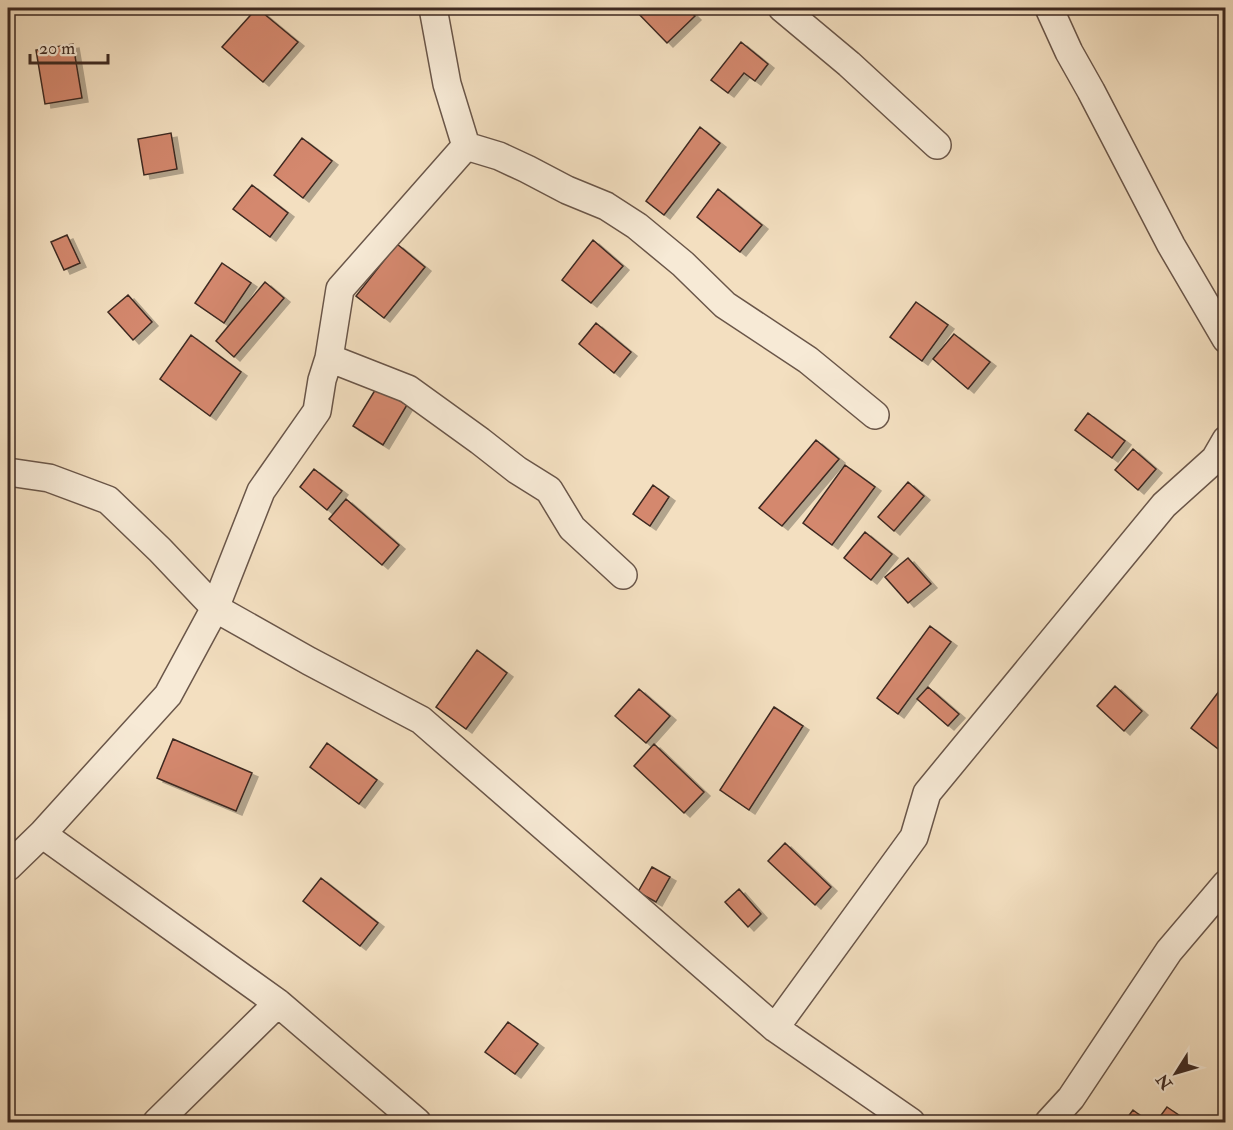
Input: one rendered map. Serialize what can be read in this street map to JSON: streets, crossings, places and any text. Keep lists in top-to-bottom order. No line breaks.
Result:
{"scale_bar":"20 m","north":"bottom left"}
